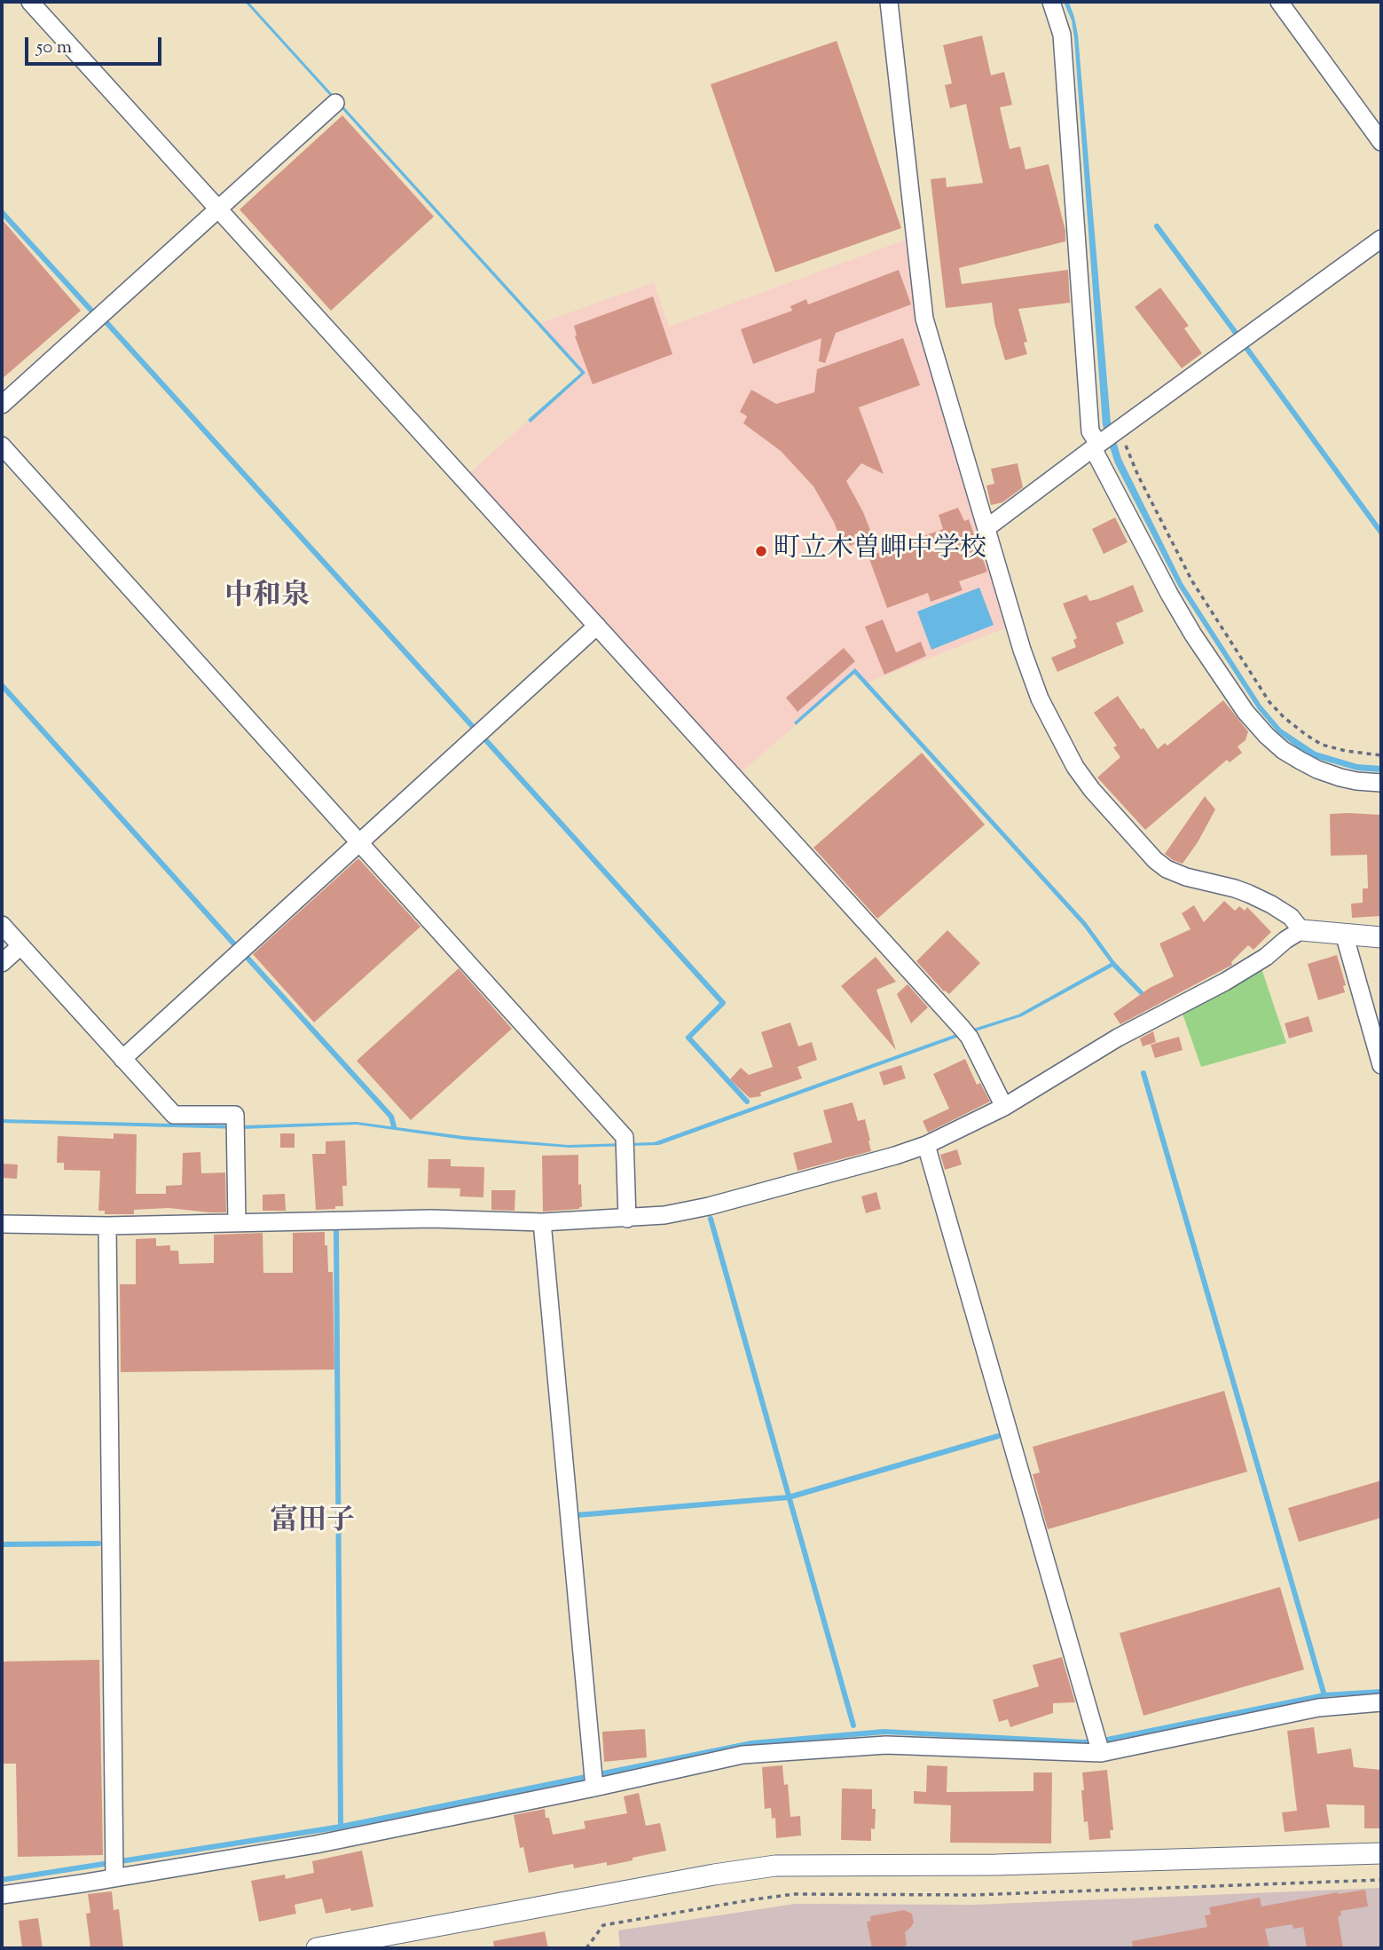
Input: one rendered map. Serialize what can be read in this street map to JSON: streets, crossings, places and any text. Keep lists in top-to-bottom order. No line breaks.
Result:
{"districts":["中和泉","富田子"],"places":["町立木曽岬中学校"],"scale_bar":"50 m"}
